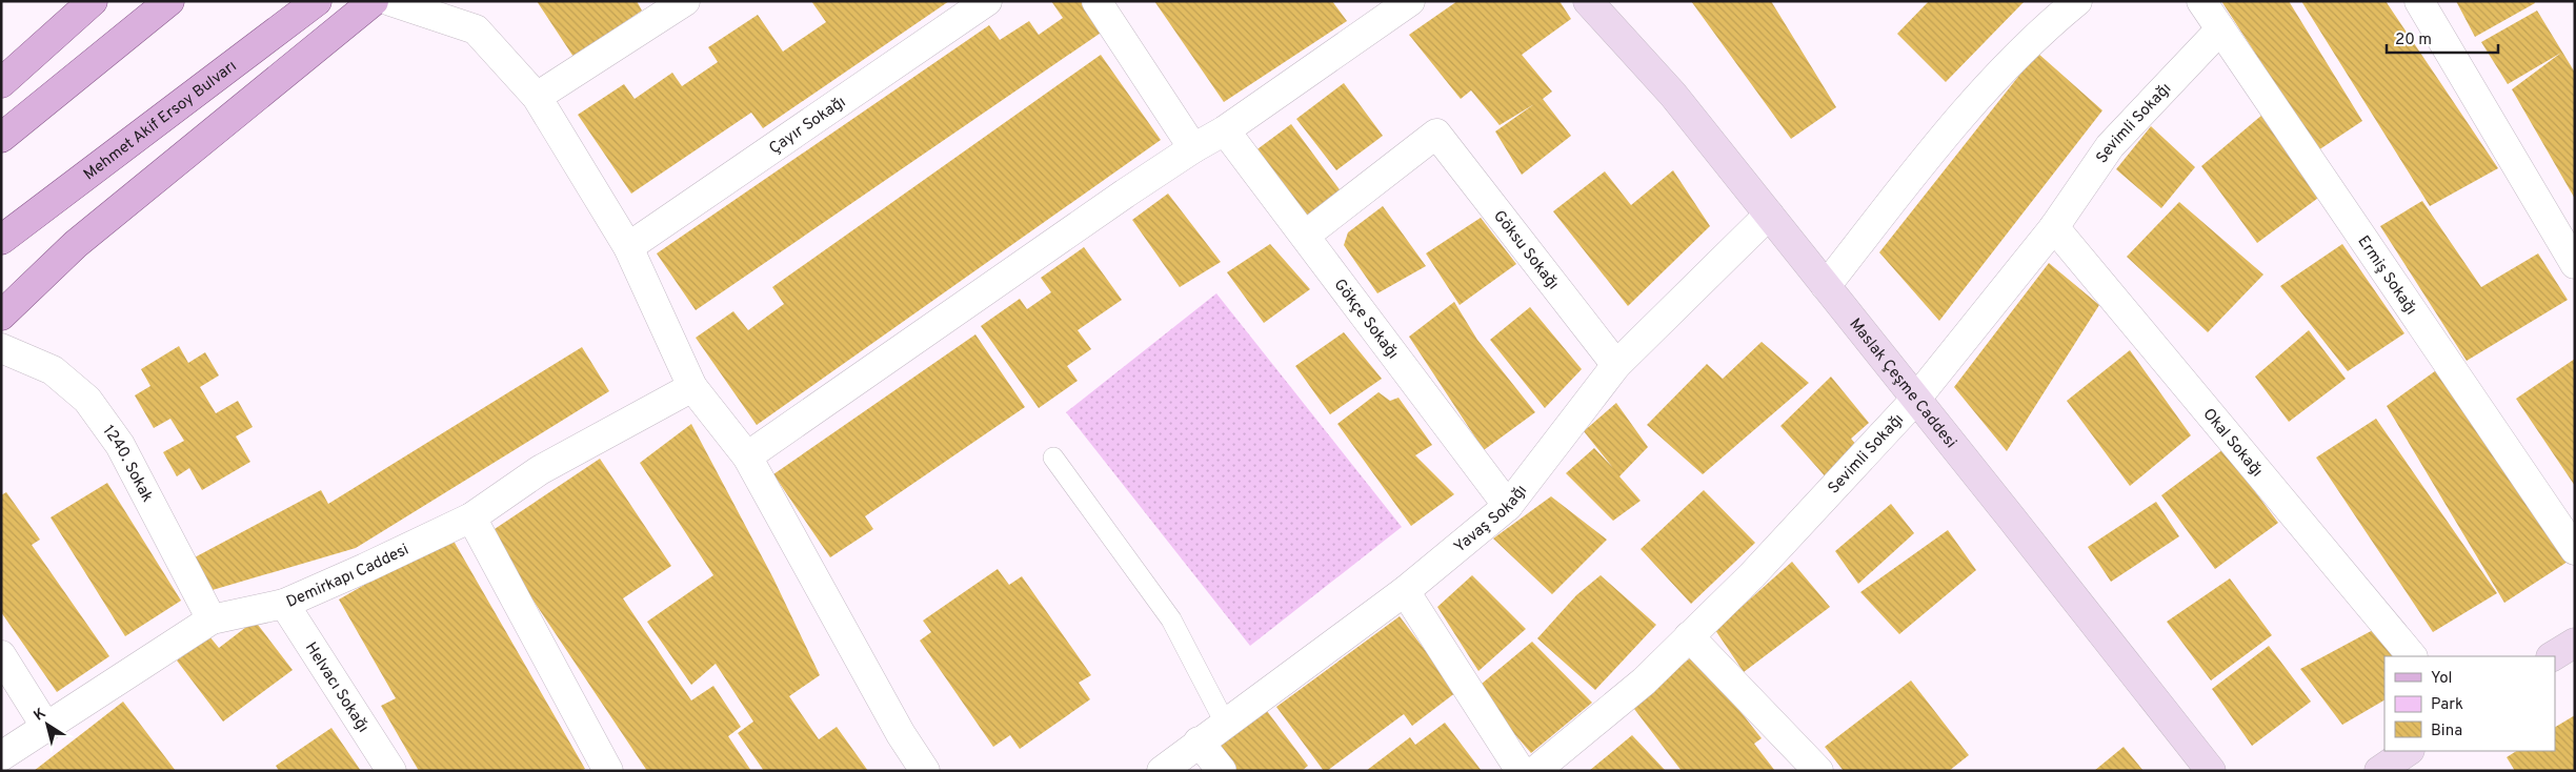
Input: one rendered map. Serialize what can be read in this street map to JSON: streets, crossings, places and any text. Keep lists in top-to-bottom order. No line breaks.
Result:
{"streets":{"main road":["Mehmet Akif Ersoy Bulvarı"],"street":["Çayır Sokağı","Sevimli Sokağı","Göksu Sokağı","Ermiş Sokağı","Gökçe Sokağı","Maslak Çeşme Caddesi","Okal Sokağı","1240. Sokak","Yavaş Sokağı","Demirkapı Caddesi","Helvacı Sokağı"]},"crossings":[["Sevimli Sokağı","Ermiş Sokağı"],["Sevimli Sokağı","Maslak Çeşme Caddesi"],["Sevimli Sokağı","Okal Sokağı"],["Göksu Sokağı","Gökçe Sokağı"],["Göksu Sokağı","Yavaş Sokağı"],["Gökçe Sokağı","Yavaş Sokağı"],["Maslak Çeşme Caddesi","Yavaş Sokağı"],["1240. Sokak","Demirkapı Caddesi"],["Demirkapı Caddesi","Helvacı Sokağı"]],"legend":["Yol","Park","Bina"],"scale_bar":"20 m","north":"top left"}
